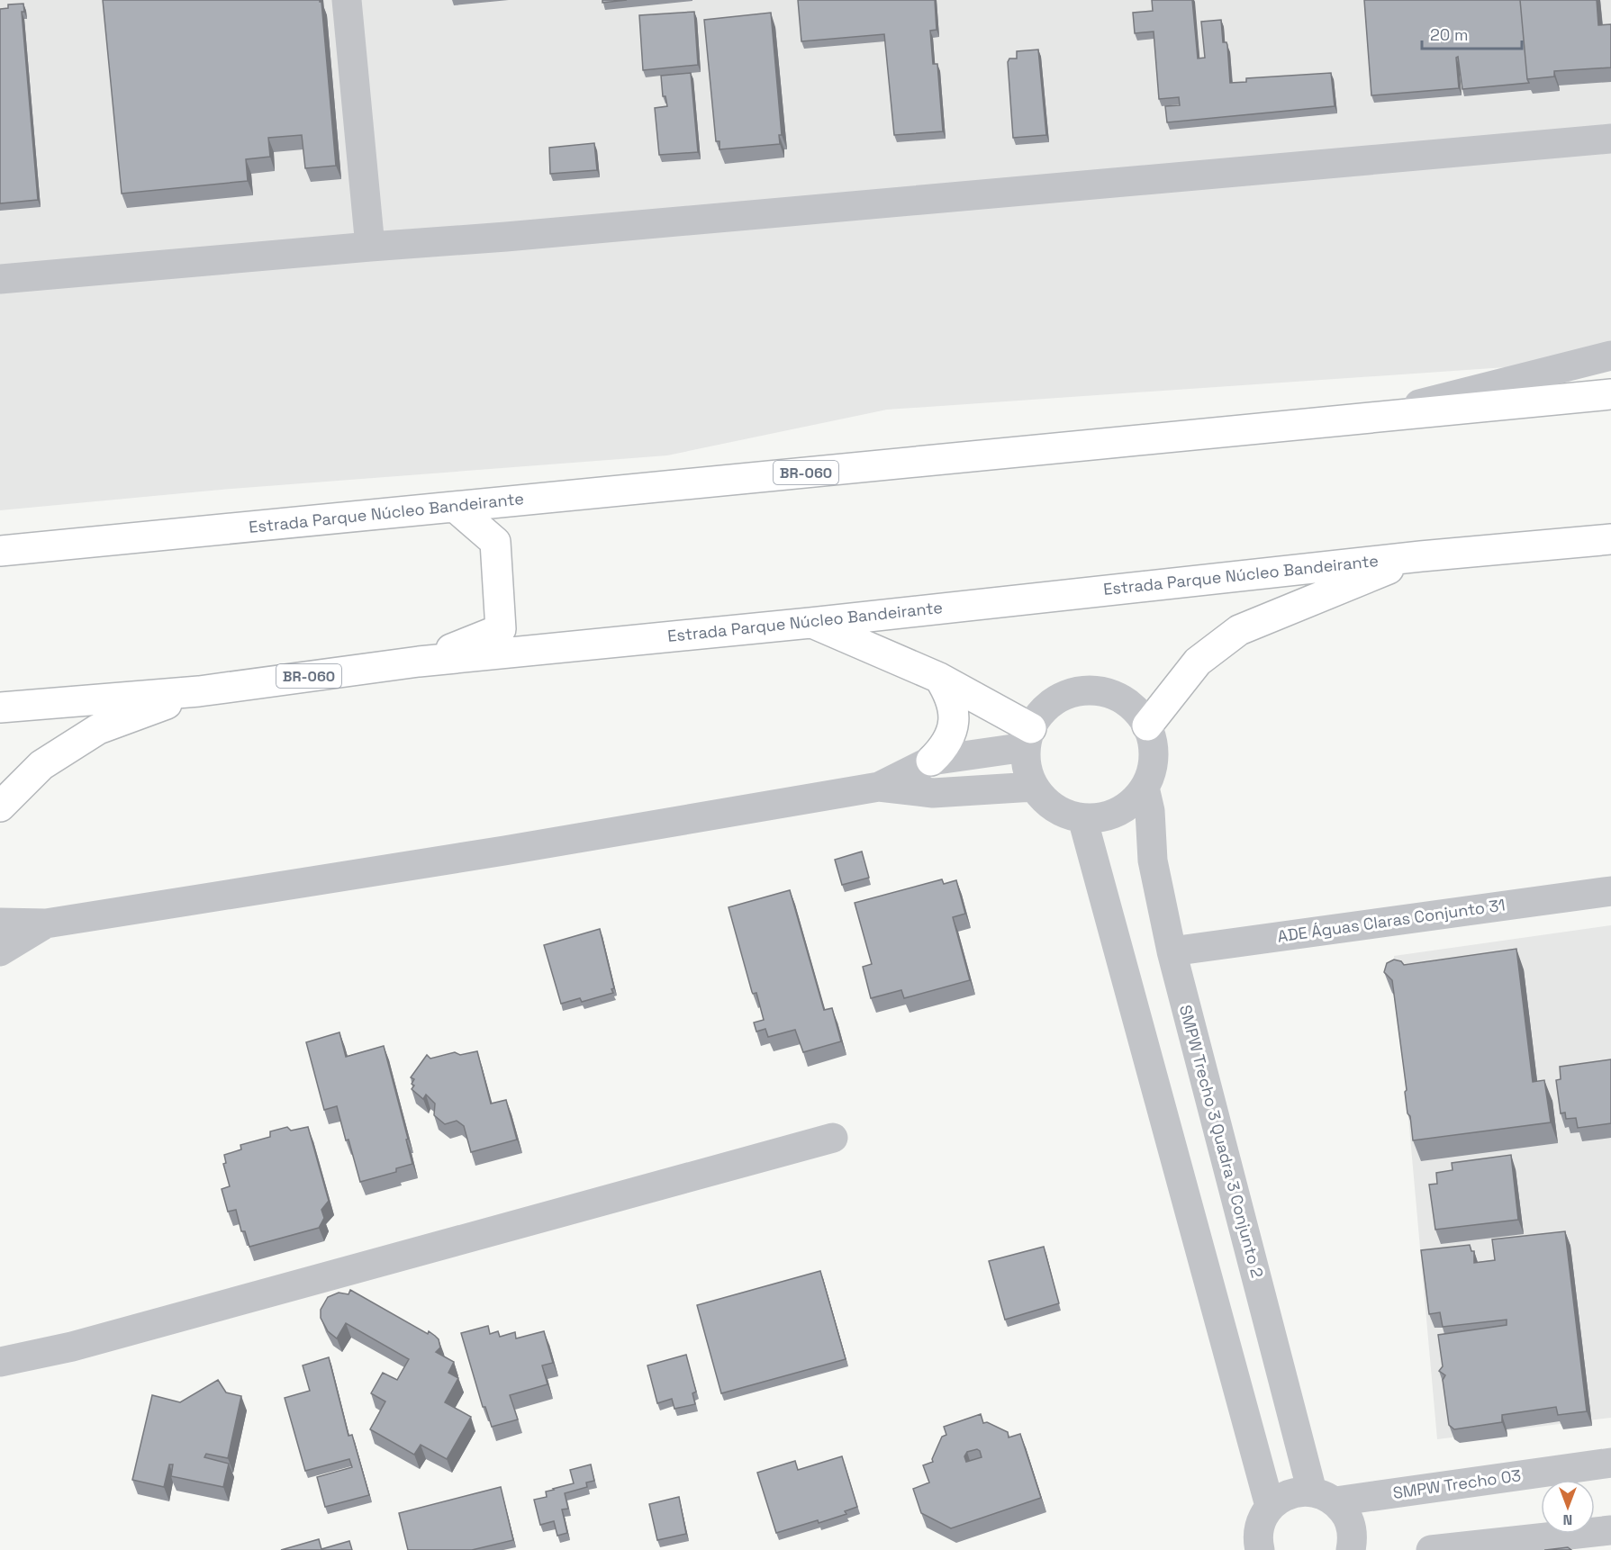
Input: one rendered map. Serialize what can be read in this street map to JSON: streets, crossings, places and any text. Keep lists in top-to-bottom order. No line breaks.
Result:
{"streets":{"highway":["BR-060","Estrada Parque Núcleo Bandeirante"],"street":["ADE Águas Claras Conjunto 31","SMPW Trecho 3 Quadra 3 Conjunto 2","SMPW Trecho 03"]},"crossings":[["ADE Águas Claras Conjunto 31","SMPW Trecho 3 Quadra 3 Conjunto 2"],["SMPW Trecho 3 Quadra 3 Conjunto 2","SMPW Trecho 03"]],"scale_bar":"20 m","north":"bottom"}
